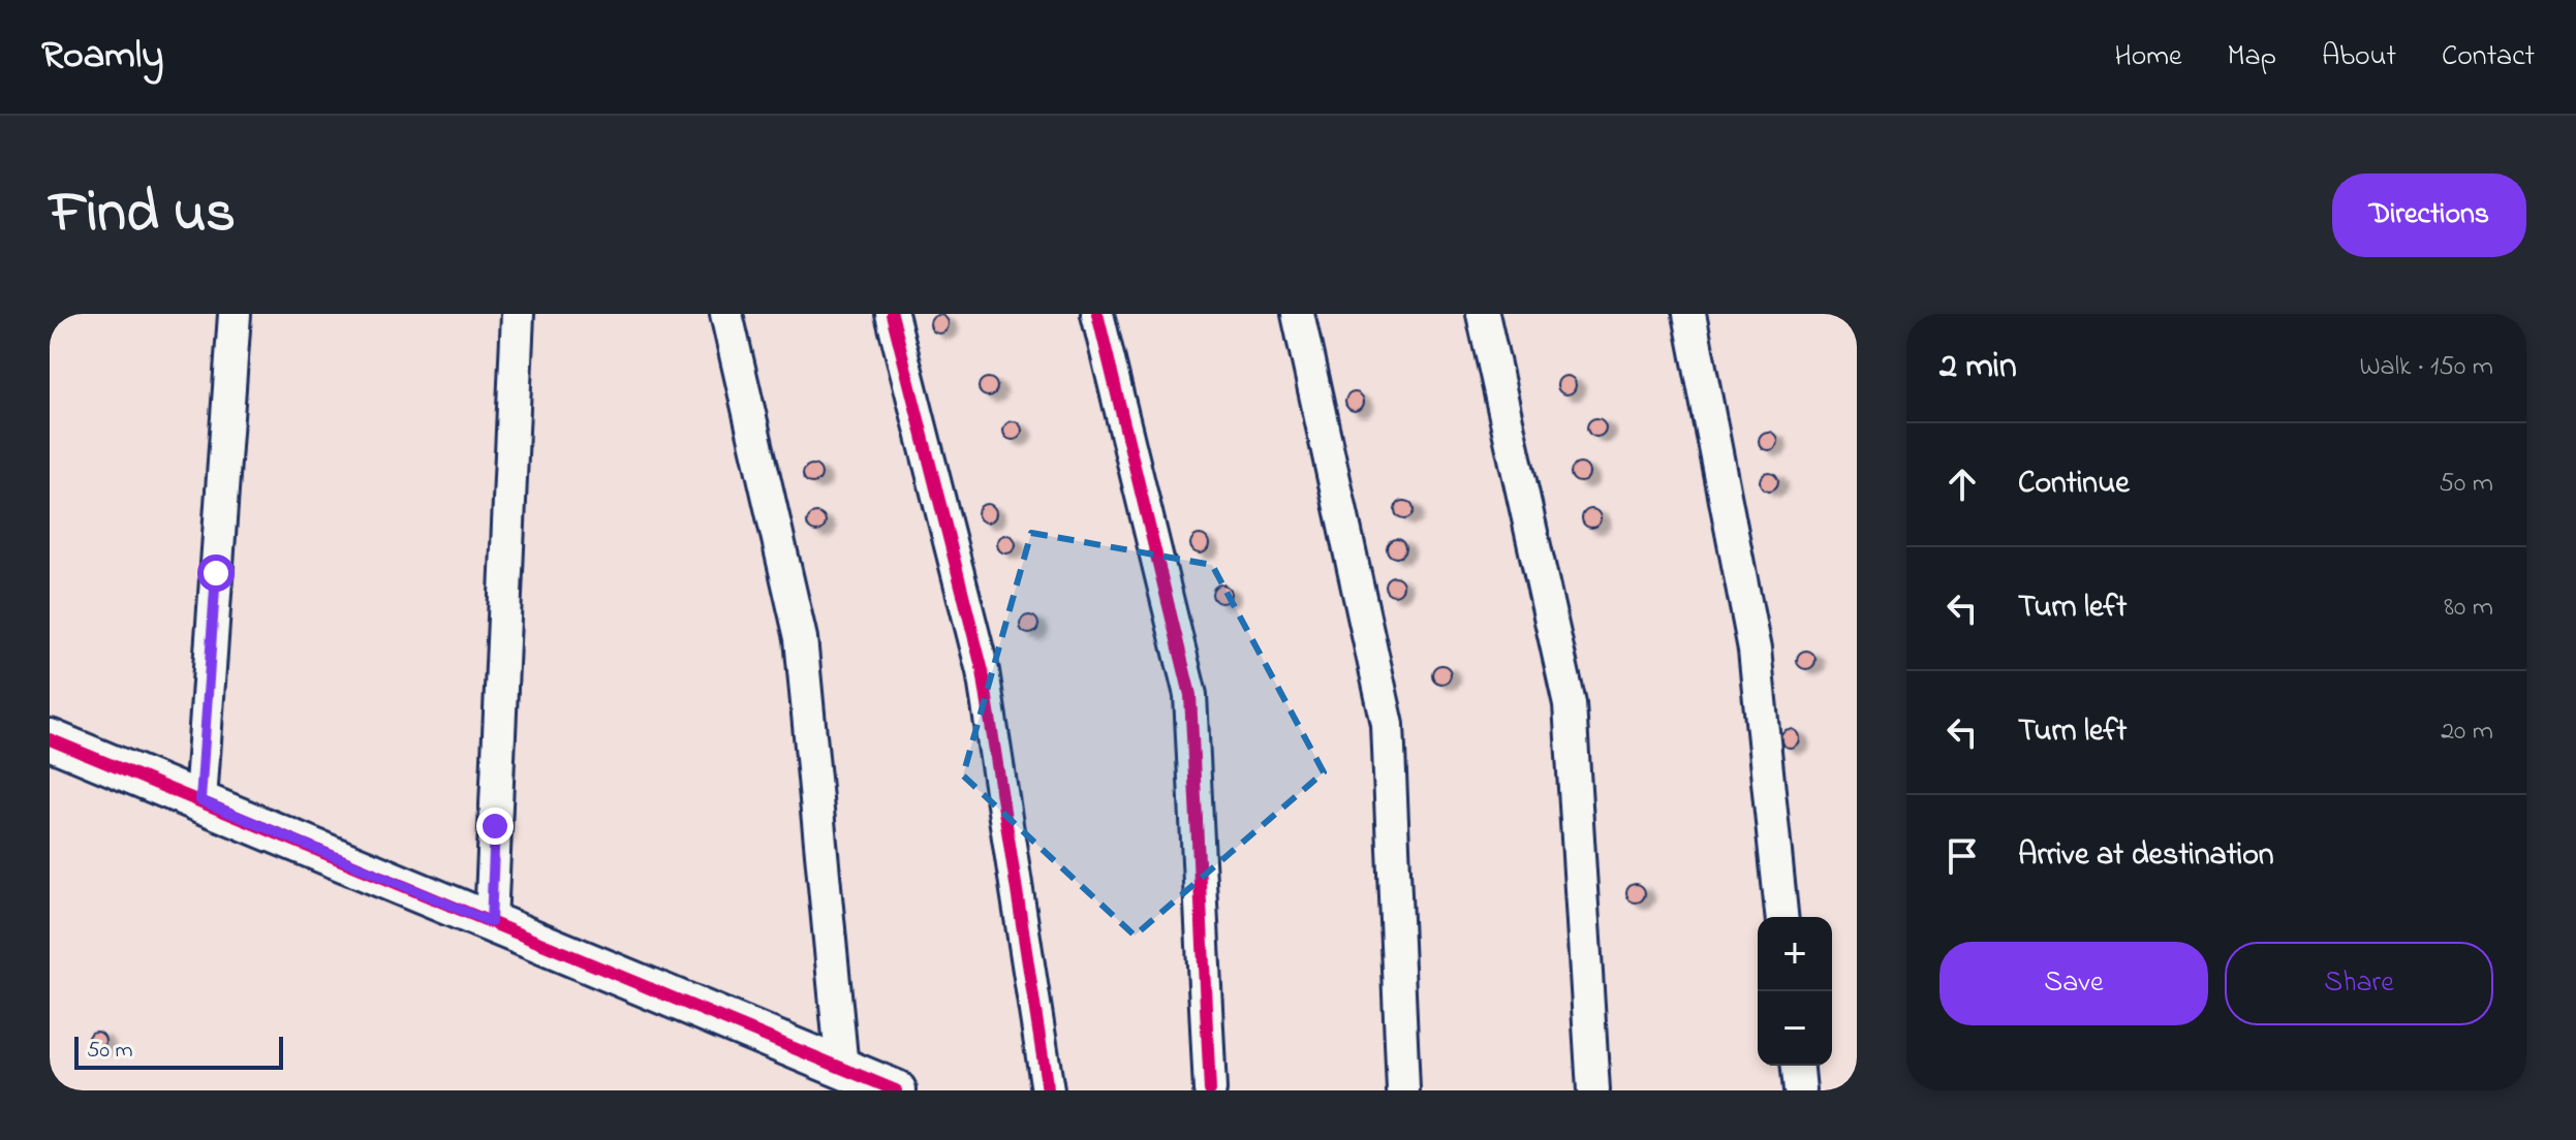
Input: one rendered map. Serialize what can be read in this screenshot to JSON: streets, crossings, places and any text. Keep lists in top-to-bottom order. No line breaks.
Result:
{"scale_bar":"50 m","page":{"header":"Roamly","nav":["Home","Map","About","Contact"],"title":"Find us","buttons":["Directions",["Save","Share"]],"heading":["2 min","Walk · 150 m"],"list":[["Continue","50 m"],["Turn left","80 m"],["Turn left","20 m"],"Arrive at destination"],"map_buttons":["+","−"],"scale":"50 m"}}
